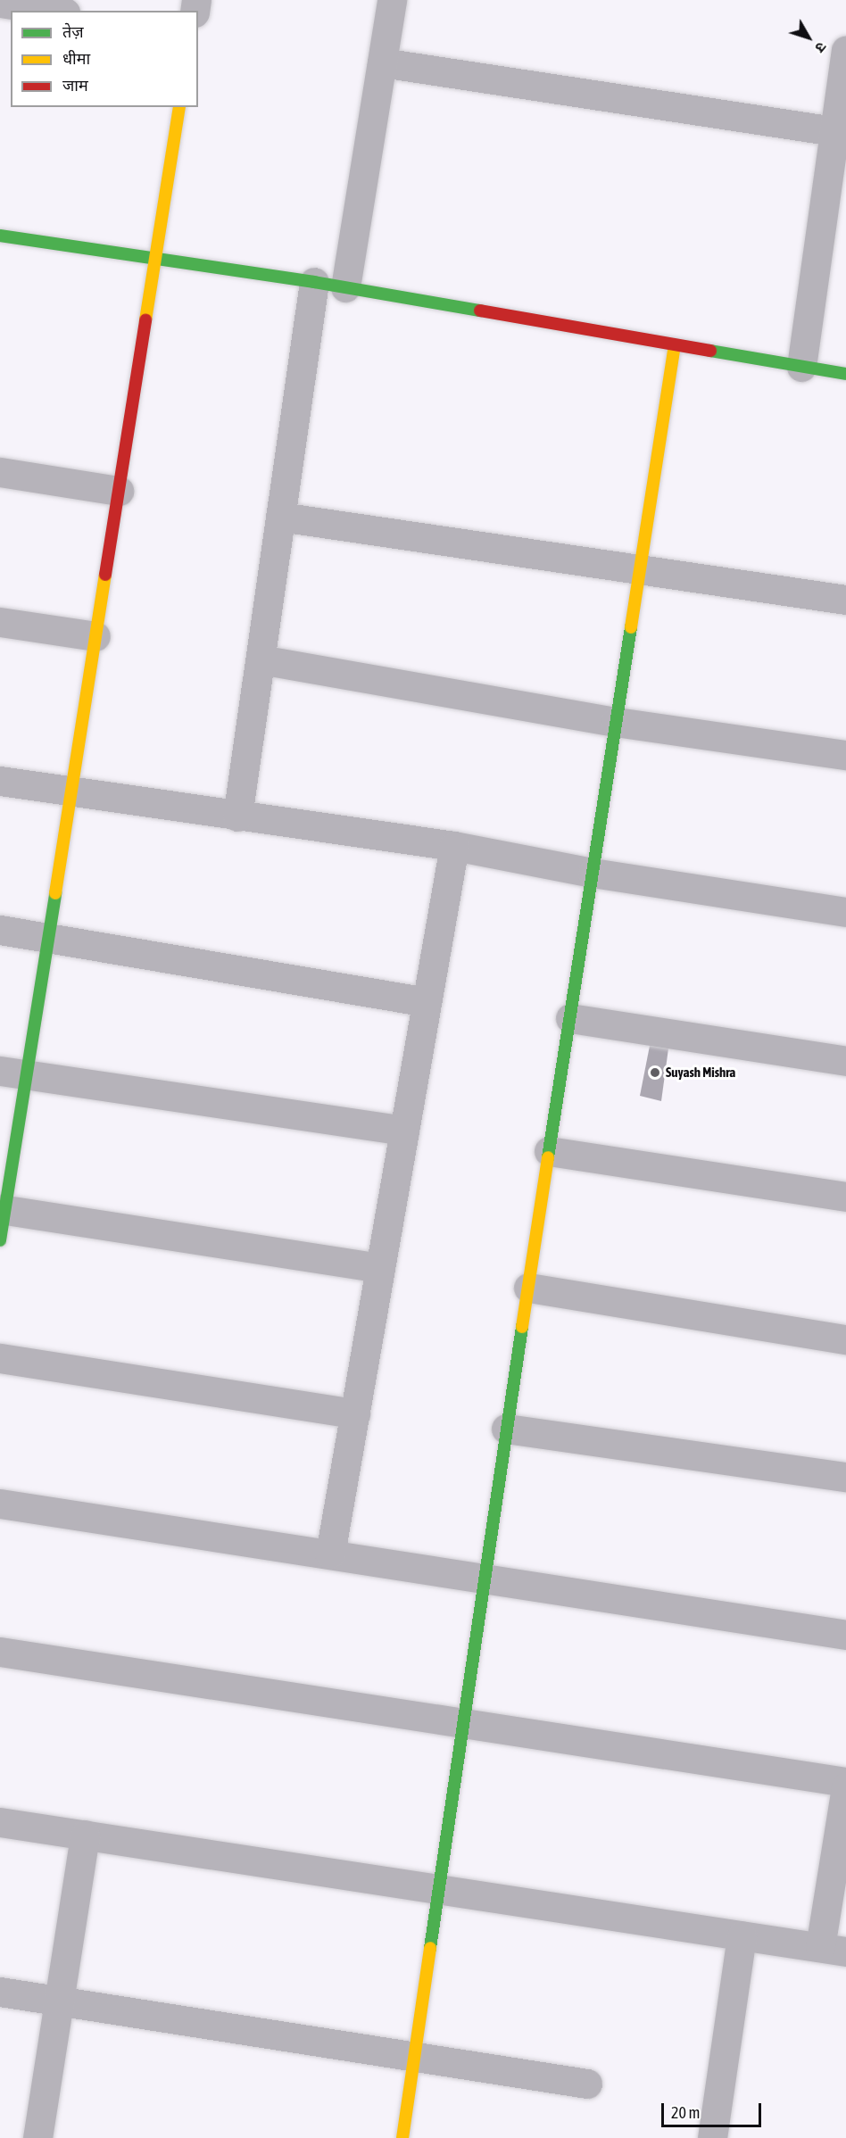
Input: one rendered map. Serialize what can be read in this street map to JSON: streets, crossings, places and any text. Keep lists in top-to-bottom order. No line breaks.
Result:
{"places":["Suyash Mishra"],"legend":["तेज़","धीमा","जाम"],"scale_bar":"20 m","north":"bottom right"}
